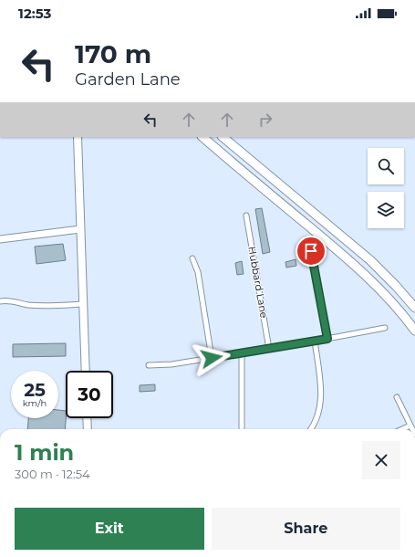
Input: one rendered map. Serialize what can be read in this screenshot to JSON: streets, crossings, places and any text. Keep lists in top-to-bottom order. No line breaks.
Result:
{"streets":{"street":["Hubbard Lane"]},"page":{"status":"12:53","turn":["170 m","Garden Lane"],"speed":"25 km/h","limit":"30","heading":["1 min","300 m · 12:54"],"buttons":["Exit","Share"]}}
